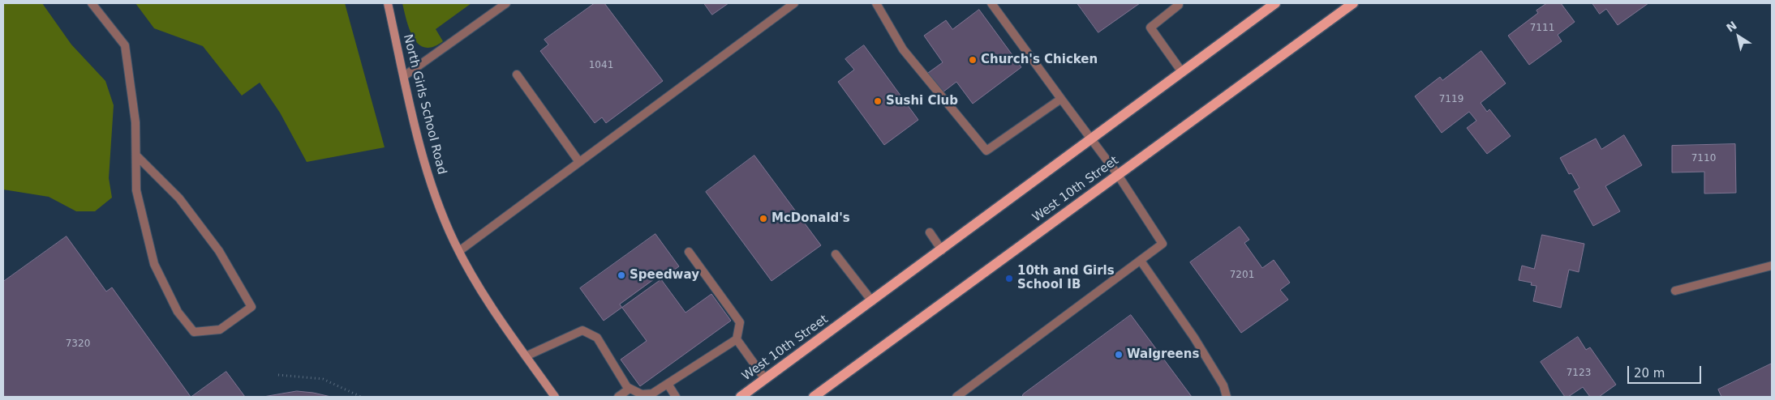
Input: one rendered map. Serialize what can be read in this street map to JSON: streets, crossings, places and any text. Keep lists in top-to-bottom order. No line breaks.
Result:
{"streets":{"main road":["North Girls School Road","West 10th Street"]},"places":["Church's Chicken","Sushi Club","McDonald's","Speedway","10th and Girls School IB","Walgreens"],"house_numbers":["7111","1041","7119","7110","7201","7320","7123"],"scale_bar":"20 m","north":"top left"}
